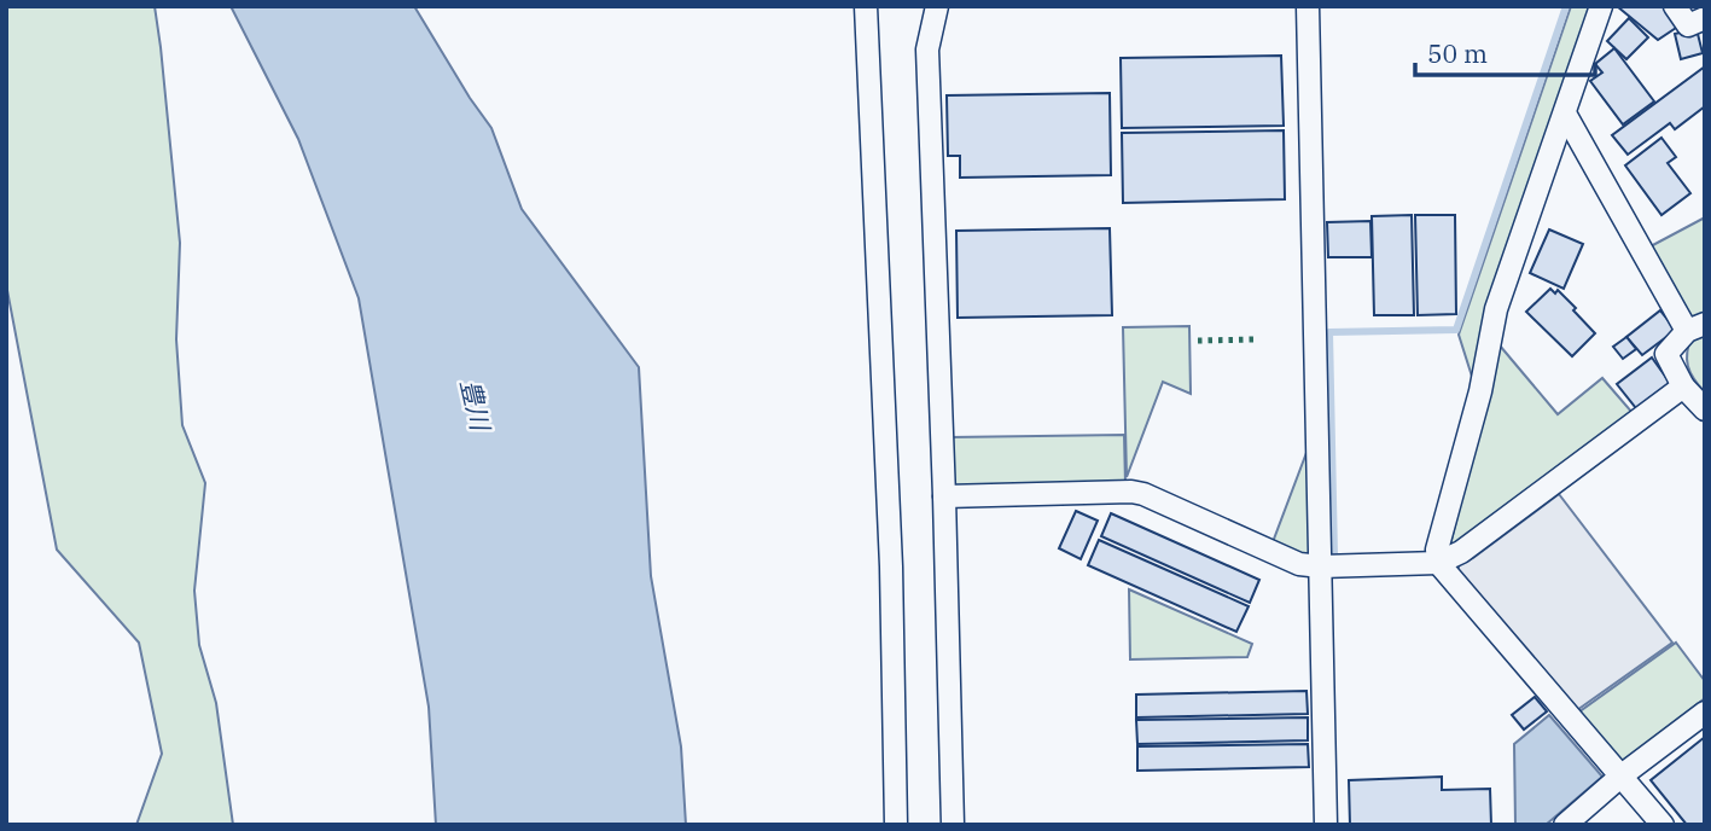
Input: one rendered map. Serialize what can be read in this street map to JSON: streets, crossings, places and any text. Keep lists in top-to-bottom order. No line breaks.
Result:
{"water":["豊川"],"scale_bar":"50 m"}
